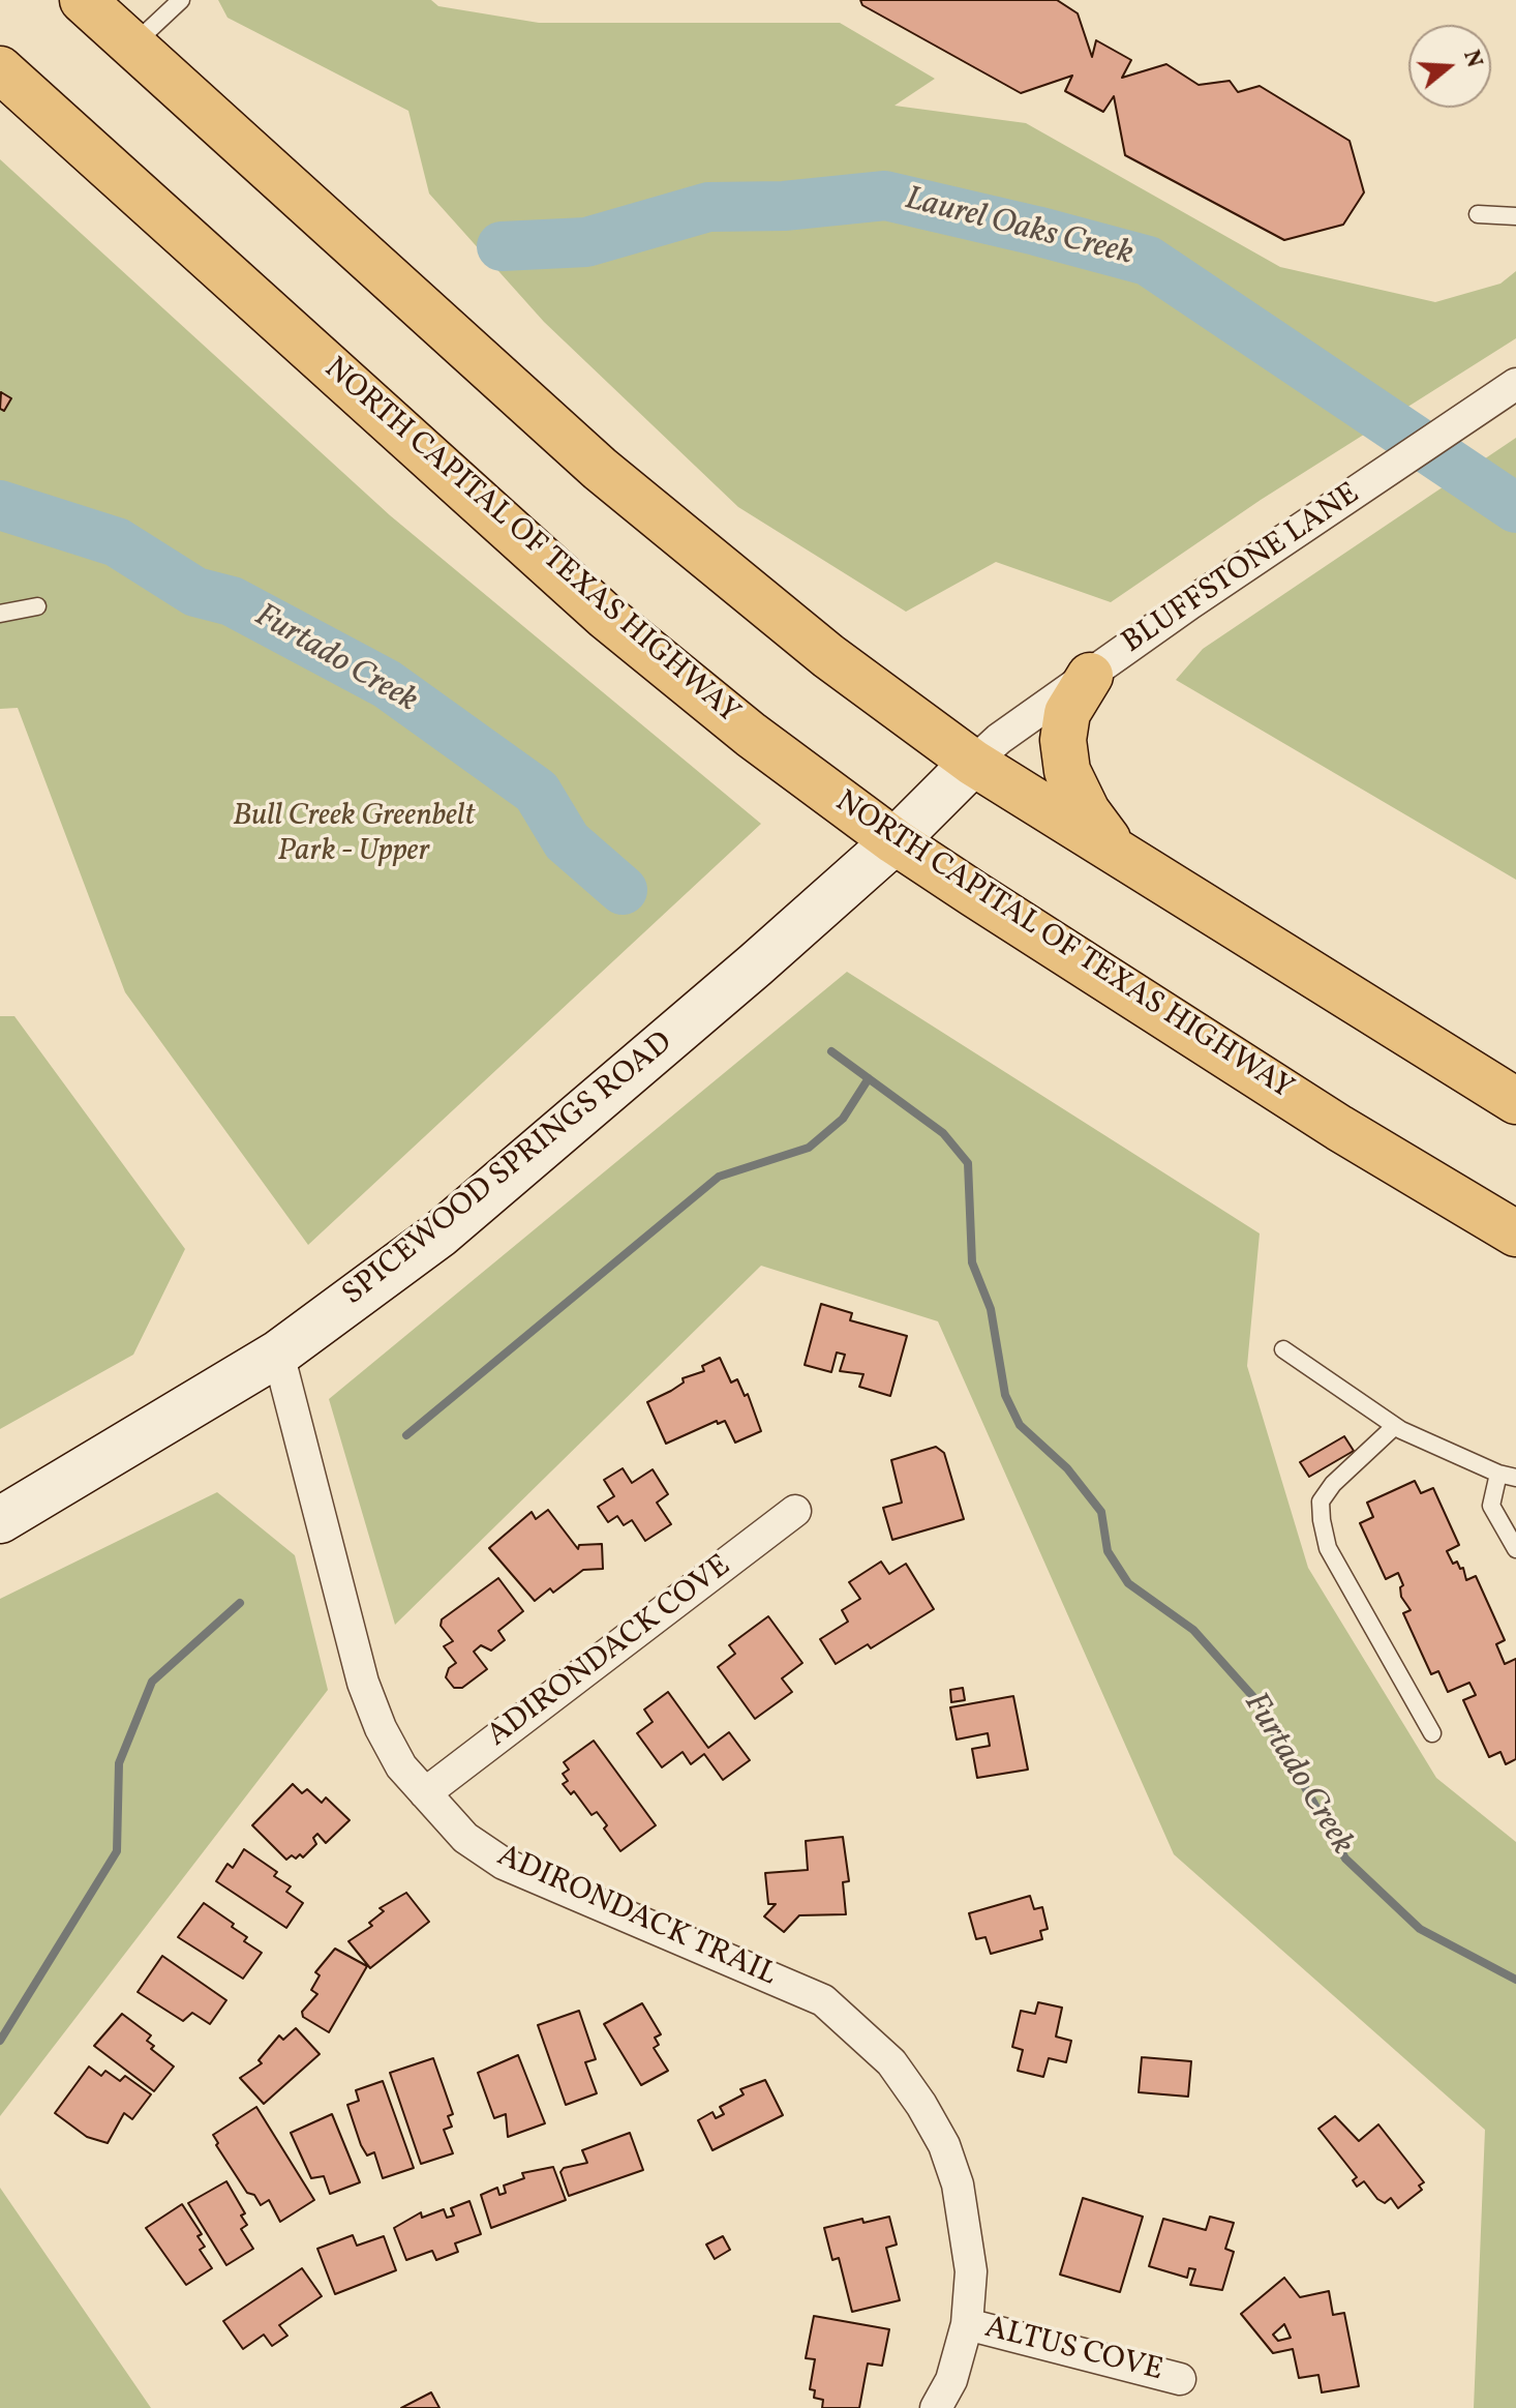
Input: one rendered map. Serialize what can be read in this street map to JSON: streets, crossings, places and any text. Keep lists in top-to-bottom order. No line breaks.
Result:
{"streets":{"highway":["NORTH CAPITAL OF TEXAS HIGHWAY"],"main road":["SPICEWOOD SPRINGS ROAD"],"street":["BLUFFSTONE LANE","ADIRONDACK COVE","ADIRONDACK TRAIL","ALTUS COVE"]},"crossings":[["NORTH CAPITAL OF TEXAS HIGHWAY","SPICEWOOD SPRINGS ROAD"],["BLUFFSTONE LANE","SPICEWOOD SPRINGS ROAD"],["SPICEWOOD SPRINGS ROAD","ADIRONDACK TRAIL"],["ADIRONDACK COVE","ADIRONDACK TRAIL"],["ADIRONDACK TRAIL","ALTUS COVE"]],"water":["Laurel Oaks Creek","Furtado Creek"],"parks":["Bull Creek Greenbelt Park - Upper"],"north":"right"}
